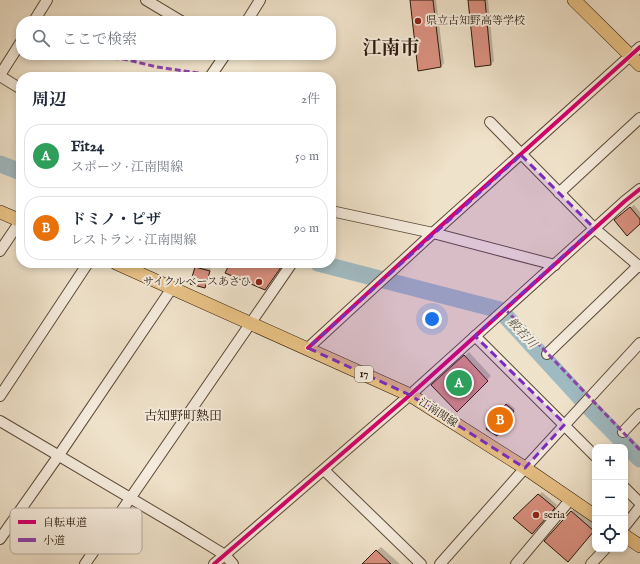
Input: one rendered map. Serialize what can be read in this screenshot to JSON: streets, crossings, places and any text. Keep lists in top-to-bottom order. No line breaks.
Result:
{"streets":{"main road":["17","江南関線"]},"districts":["江南市","古知野町熱田"],"water":["般若川"],"places":["県立古知野高等学校","サイクルベースあさひ","seria"],"legend":["自転車道","小道"],"page":{"search":"ここで検索","heading":["周辺","2件"],"list":[{"mark":"A","name":"Fit24","note":"スポーツ · 江南関線","value":"50 m"},{"mark":"B","name":"ドミノ・ピザ","note":"レストラン · 江南関線","value":"90 m"}],"pins":["A","B"],"map_buttons":["+","−"]}}
